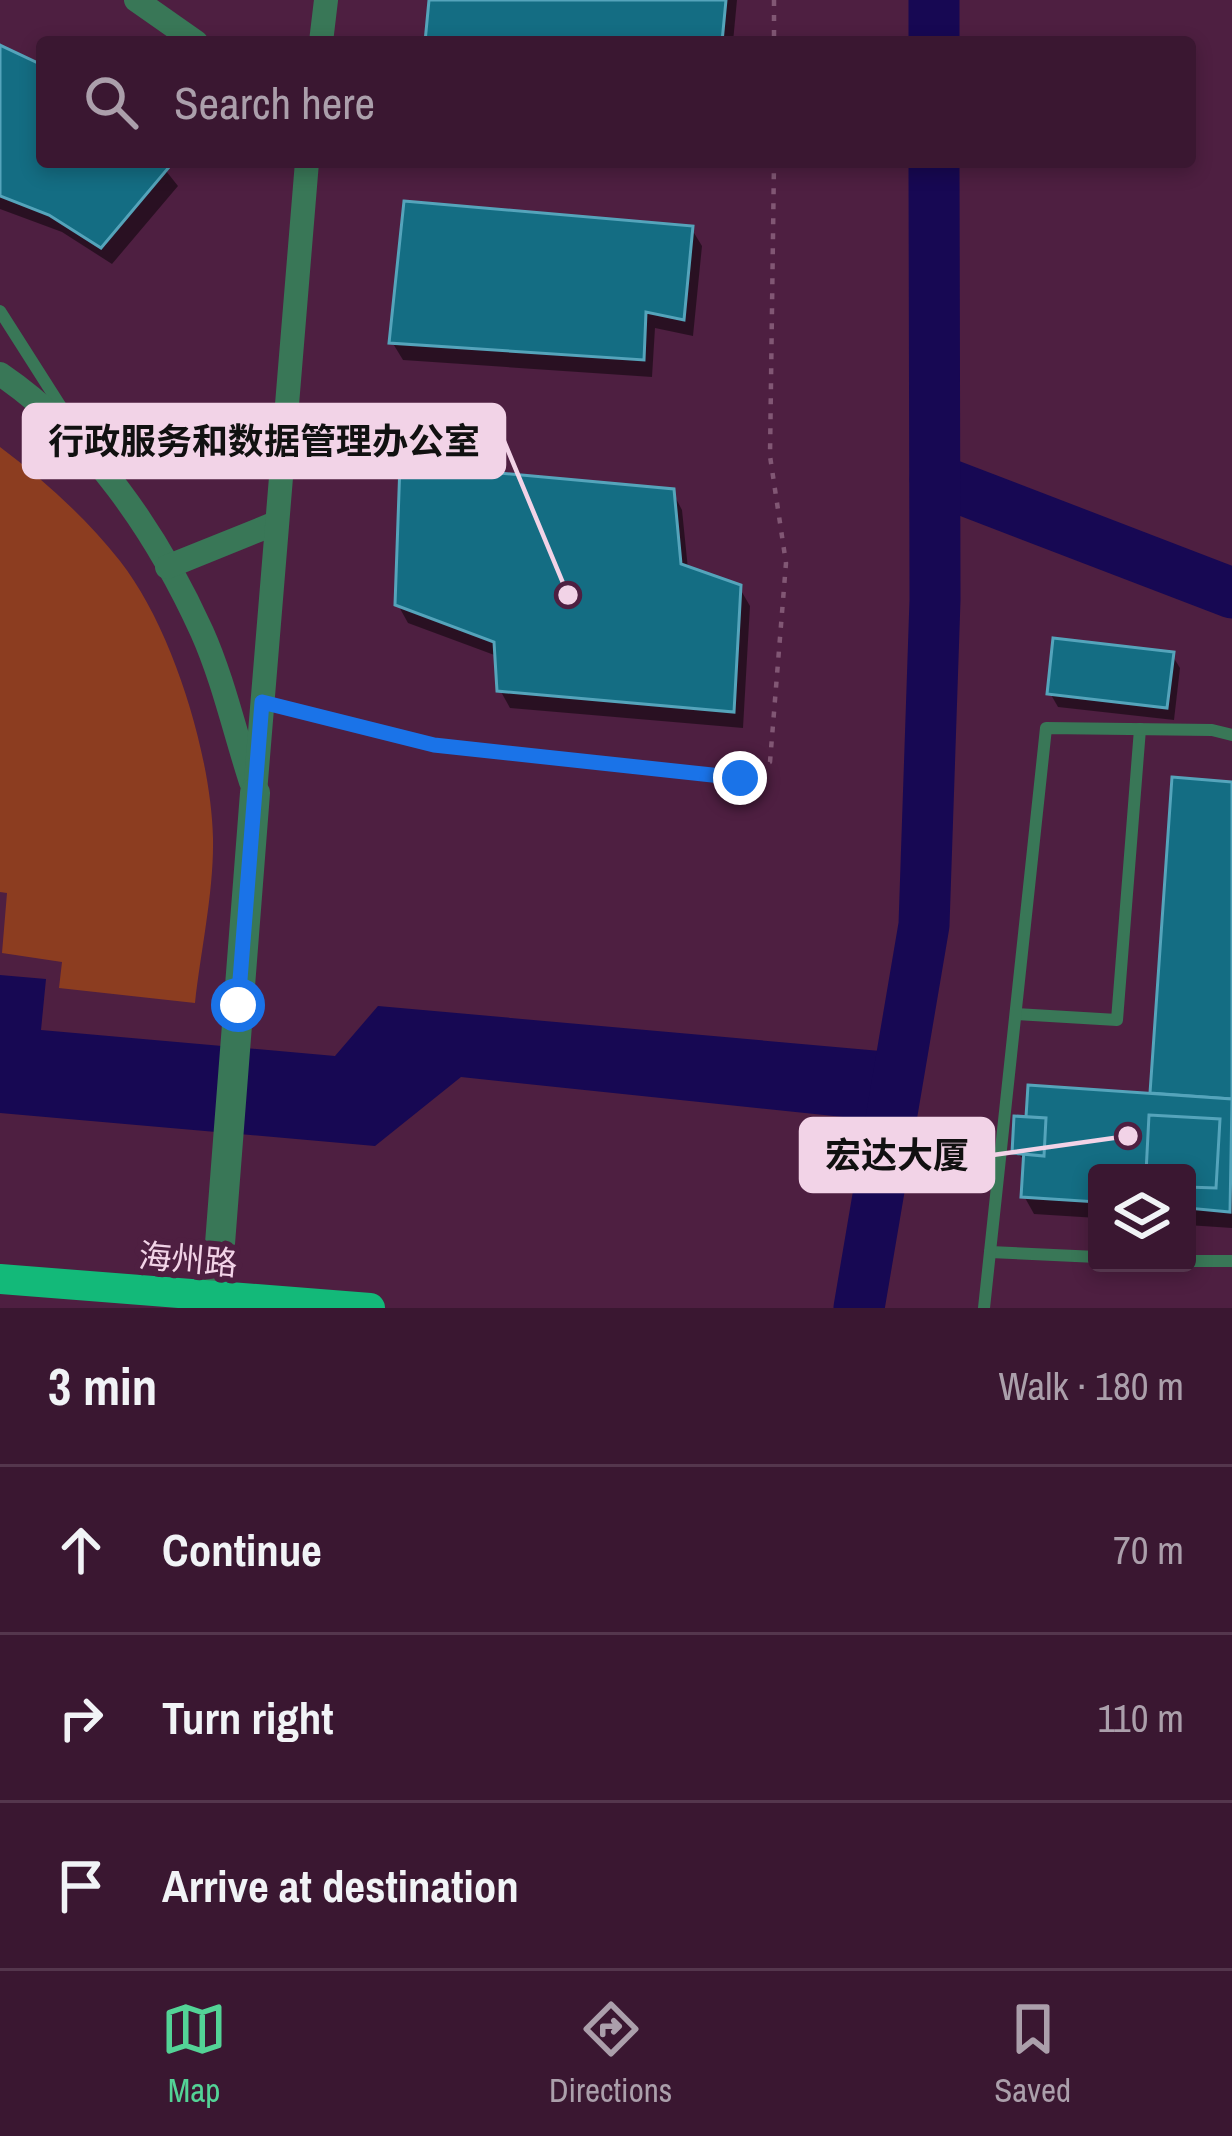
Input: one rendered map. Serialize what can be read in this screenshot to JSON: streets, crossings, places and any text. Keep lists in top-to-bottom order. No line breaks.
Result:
{"streets":{"main road":["海州路"]},"places":["行政服务和数据管理办公室","宏达大厦"],"page":{"search":"Search here","heading":["3 min","Walk · 180 m"],"list":[["Continue","70 m"],["Turn right","110 m"],"Arrive at destination"],"nav":["Map","Directions","Saved"]}}
